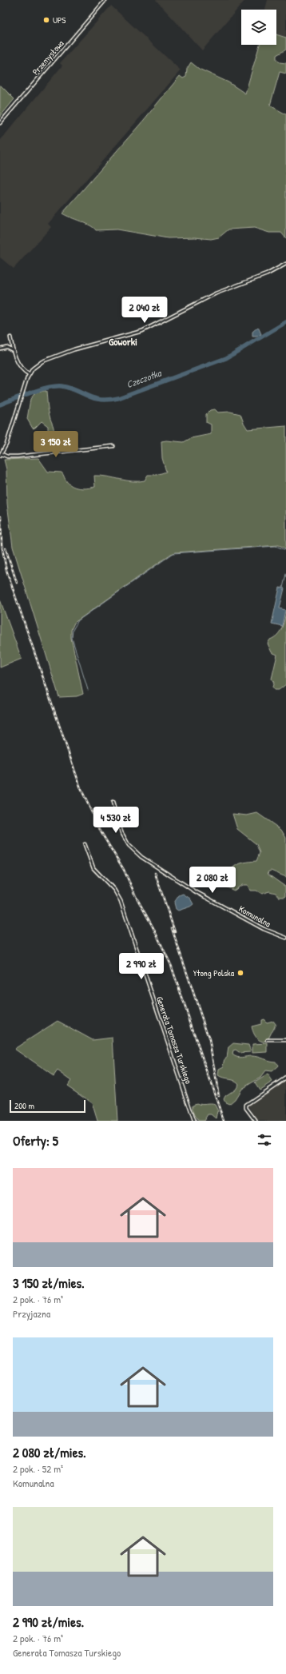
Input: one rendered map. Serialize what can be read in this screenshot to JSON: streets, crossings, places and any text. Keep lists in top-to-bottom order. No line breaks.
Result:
{"streets":{"street":["Przemysłowa","Komunalna","Generała Tomasza Turskiego"]},"districts":["Goworki"],"water":["Czeczotka"],"places":["UPS","Ytong Polska"],"scale_bar":"200 m","page":{"price":["2 040 zł","3 150 zł","4 530 zł","2 080 zł","2 990 zł"],"scale":"200 m","heading":"Oferty: 5","list":[{"name":"3 150 zł/mies.","note":"2 pok. · 76 m² · Przyjazna"},{"name":"2 080 zł/mies.","note":"2 pok. · 52 m² · Komunalna"},{"name":"2 990 zł/mies.","note":"2 pok. · 76 m² · Generała Tomasza Turskiego"}]}}
